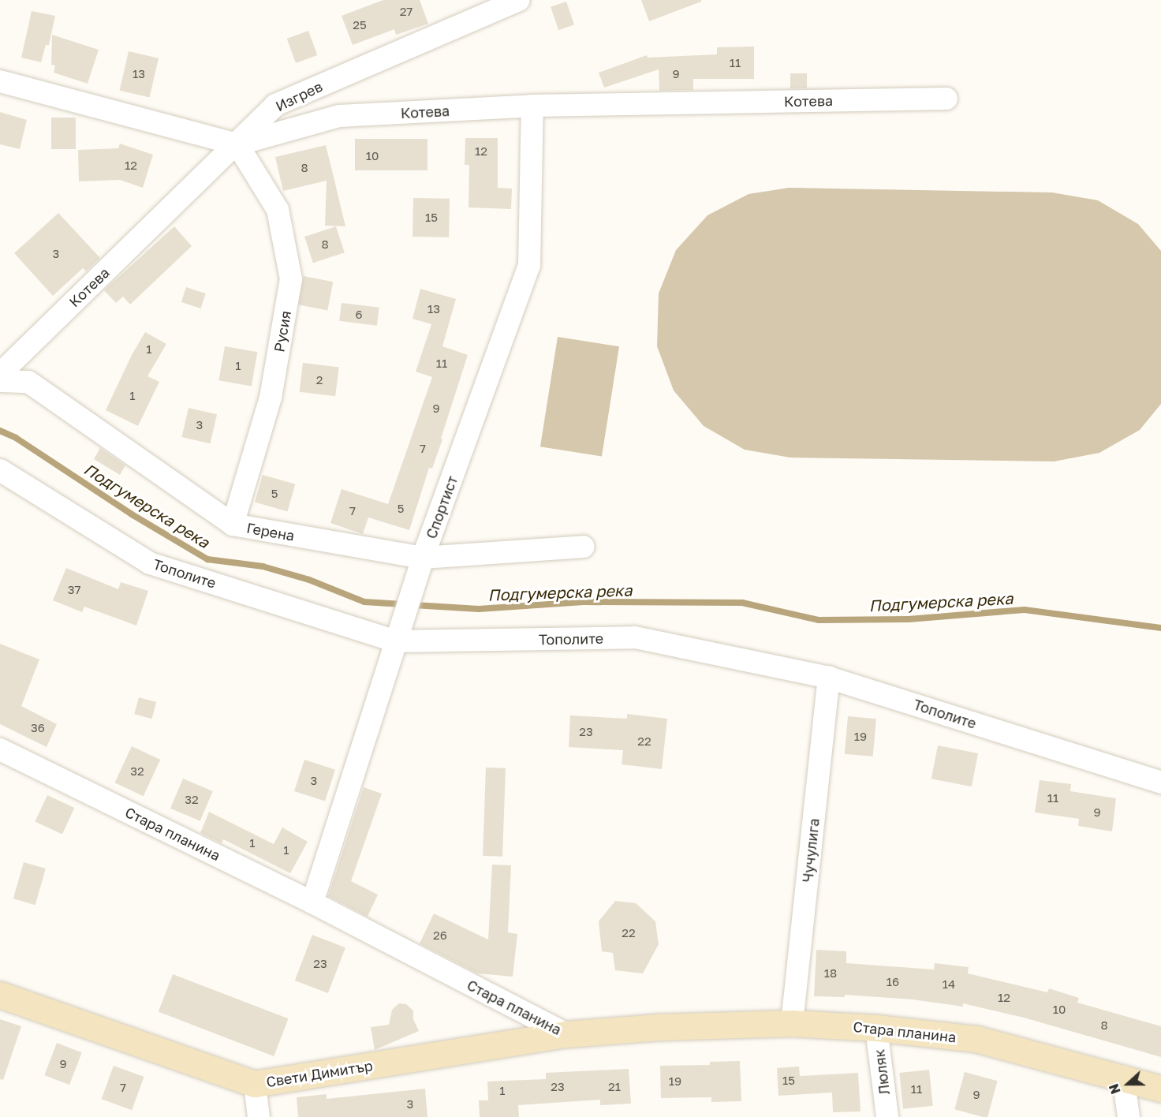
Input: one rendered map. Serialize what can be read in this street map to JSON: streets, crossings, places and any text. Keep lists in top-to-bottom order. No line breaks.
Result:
{"streets":{"street":["Изгрев","Котева","Русия","Спортист","Герена","Тополите","Стара планина","Чучулига","Люляк","Свети Димитър"]},"crossings":[["Изгрев","Котева"],["Изгрев","Русия"],["Котева","Русия"],["Котева","Спортист"],["Русия","Герена"],["Спортист","Герена"],["Спортист","Тополите"],["Спортист","Стара планина"],["Тополите","Чучулига"],["Стара планина","Чучулига"],["Стара планина","Люляк"],["Стара планина","Свети Димитър"]],"water":["Подгумерска река"],"house_numbers":["27","25","11","13","9","12","10","12","8","15","8","3","13","6","1","11","1","2","1","9","3","7","5","5","7","37","36","23","19","22","32","3","11","32","9","1","1","22","26","23","18","16","14","12","10","8","9","15","19","23","21","7","11","1","9","3"],"north":"left"}
